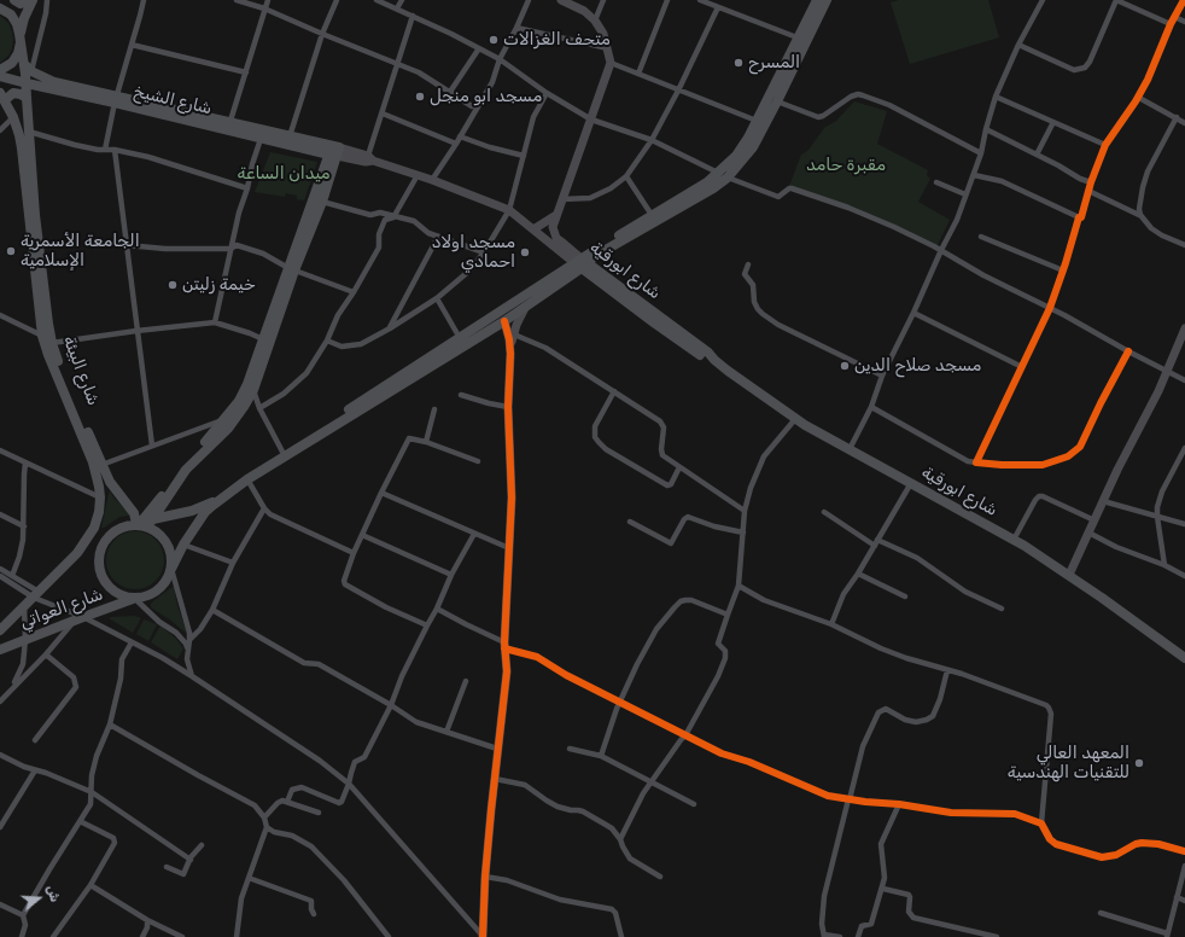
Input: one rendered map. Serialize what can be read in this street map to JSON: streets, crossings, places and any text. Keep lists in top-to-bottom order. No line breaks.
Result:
{"streets":{"main road":["شارع الشيخ","شارع ابورقية","شارع البيئة","شارع العواتي"]},"crossings":[["شارع الشيخ","شارع ابورقية"],["شارع الشيخ","شارع البيئة"],["شارع البيئة","شارع العواتي"]],"parks":["مقبرة حامد","ميدان الساعة"],"places":["متحف الغزالات","المسرح","مسجد ابو منجل","الجامعة الأسمرية الإسلامية","مسجد اولاد احمادي","خيمة زليتن","مسجد صلاح الدين","المعهد العالي للتقنيات الهندسية"],"north":"right"}
